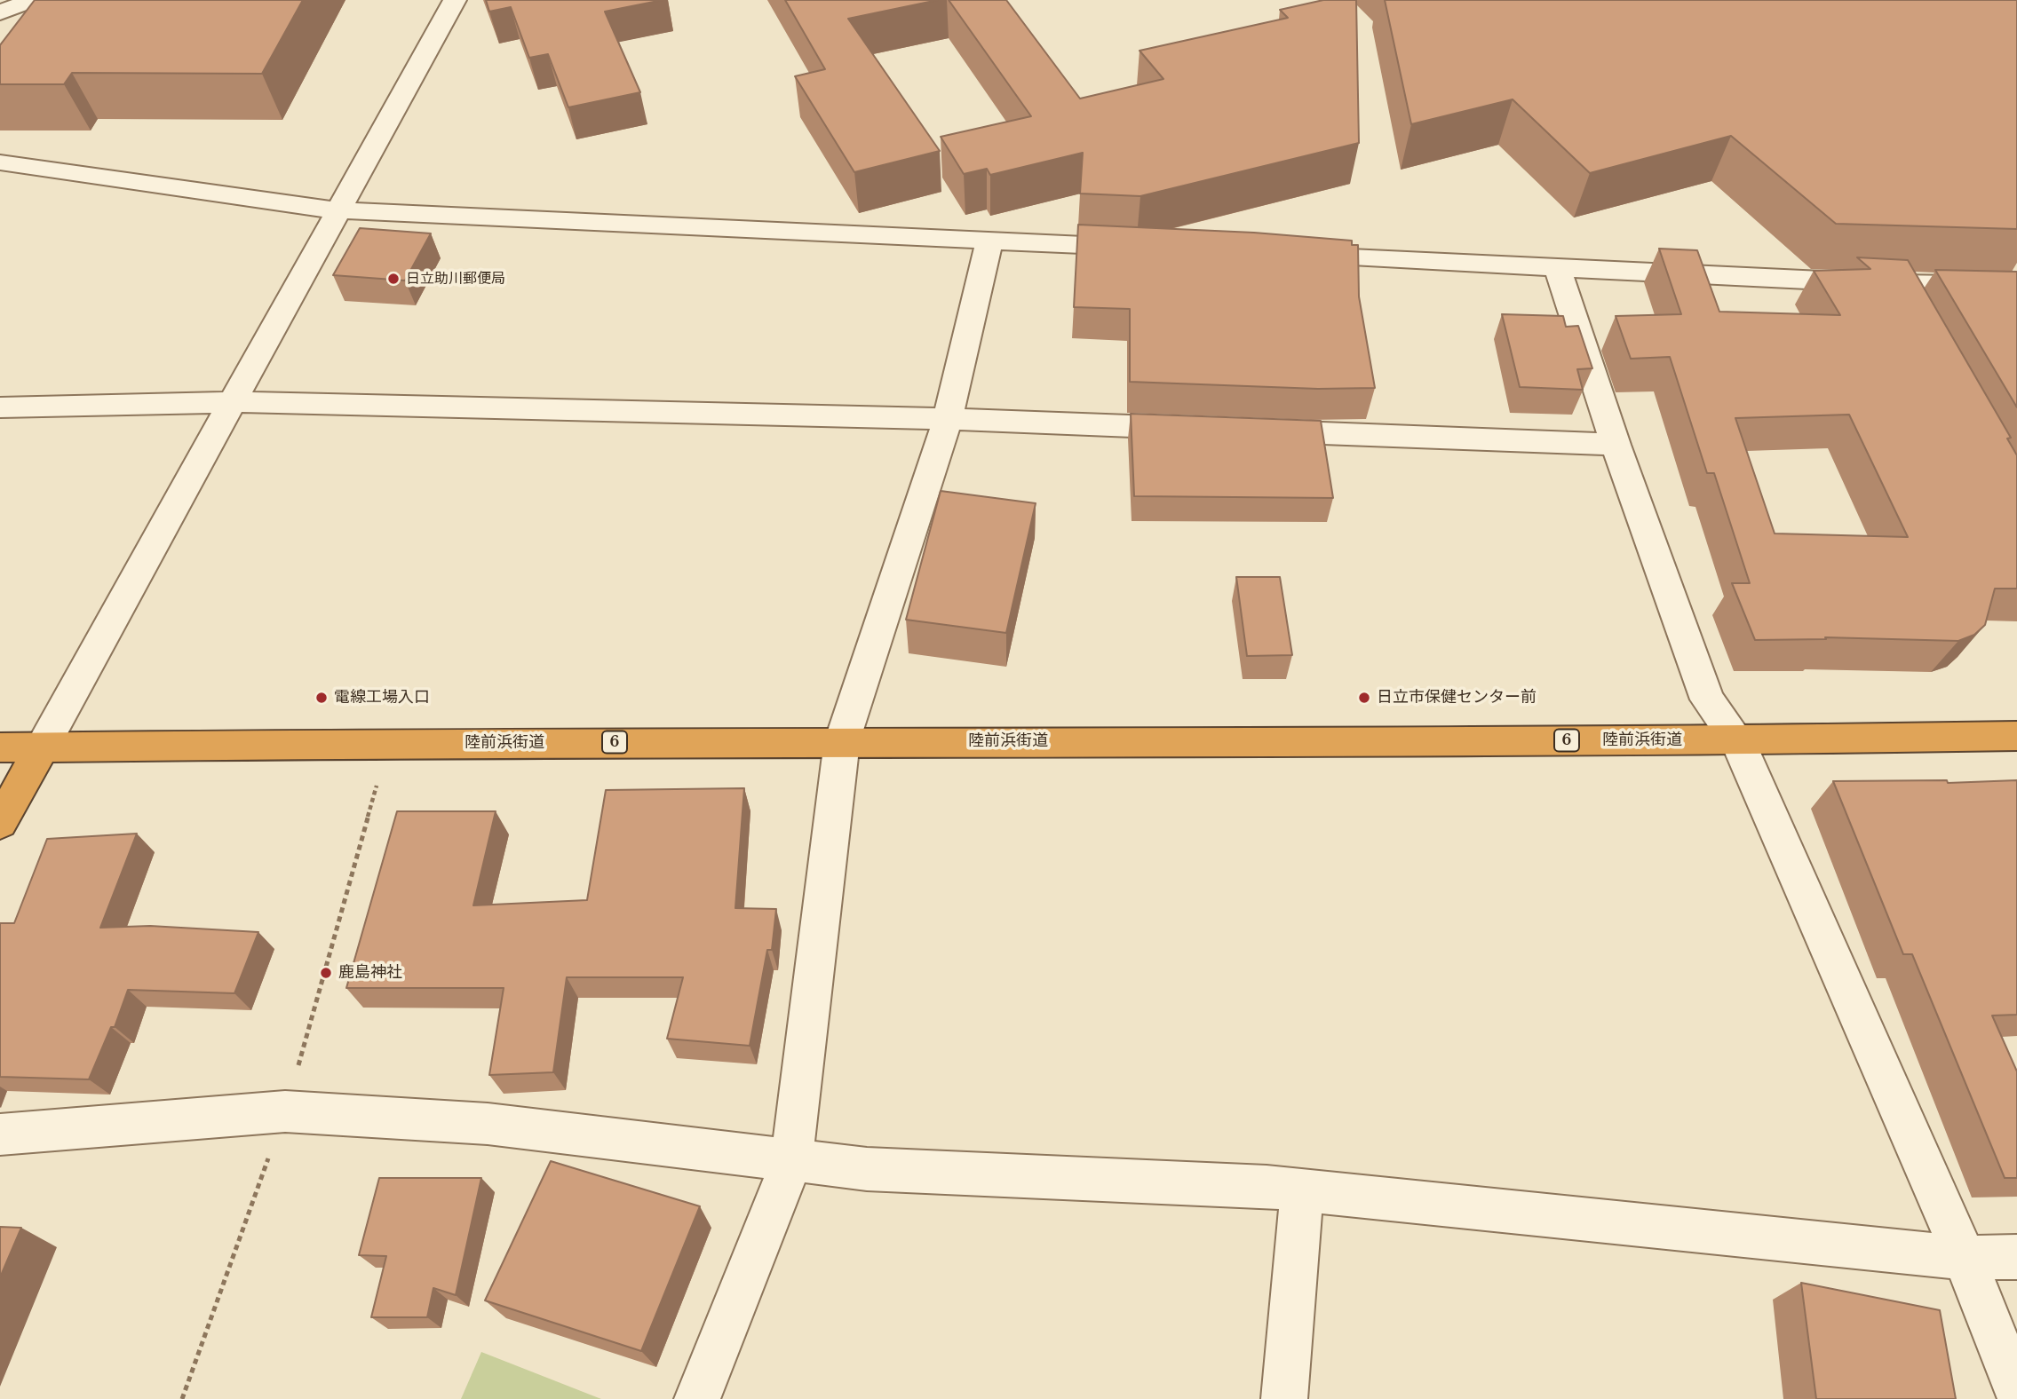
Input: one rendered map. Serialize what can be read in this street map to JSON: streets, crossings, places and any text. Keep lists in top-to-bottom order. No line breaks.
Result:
{"streets":{"highway":["6","陸前浜街道"]},"places":["日立助川郵便局","電線工場入口","日立市保健センター前","鹿島神社"]}
